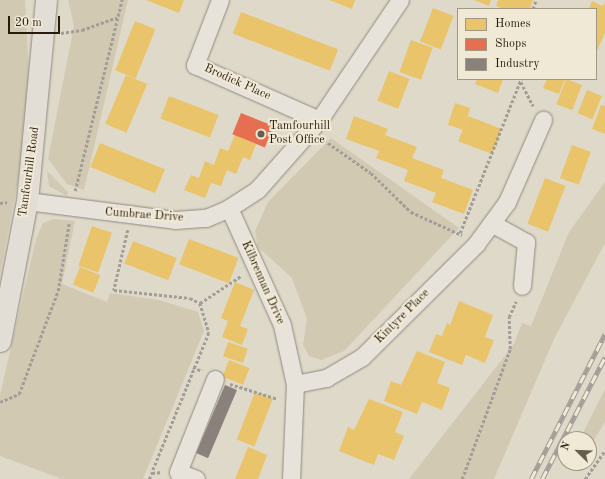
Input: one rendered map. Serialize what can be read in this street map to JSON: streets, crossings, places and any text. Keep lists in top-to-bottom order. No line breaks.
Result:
{"streets":{"main road":["Tamfourhill Road"],"street":["Brodick Place","Cumbrae Drive","Kilbrennan Drive","Kintyre Place"]},"crossings":[["Brodick Place","Cumbrae Drive"],["Tamfourhill Road","Cumbrae Drive"],["Cumbrae Drive","Kilbrennan Drive"],["Kilbrennan Drive","Kintyre Place"]],"places":["Tamfourhill Post Office"],"legend":["Homes","Shops","Industry"],"scale_bar":"20 m","north":"top left"}
